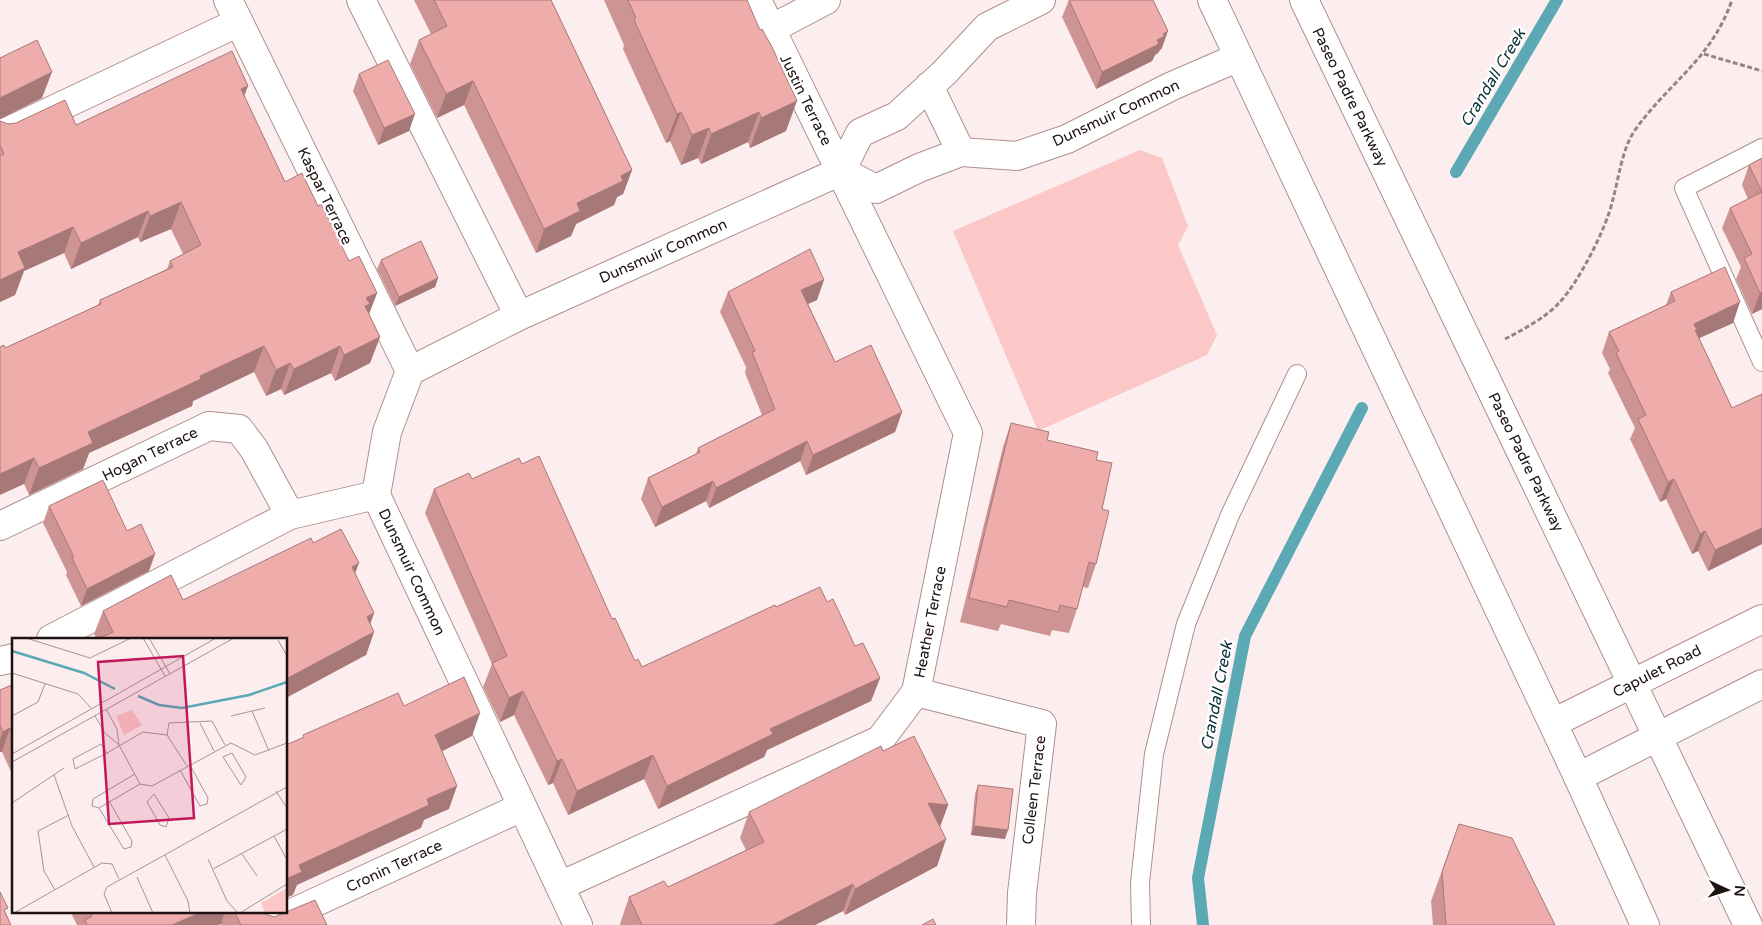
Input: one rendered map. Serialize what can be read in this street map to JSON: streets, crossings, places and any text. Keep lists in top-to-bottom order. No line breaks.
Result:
{"streets":{"street":["Paseo Padre Parkway","Justin Terrace","Dunsmuir Common","Kaspar Terrace","Hogan Terrace","Heather Terrace","Capulet Road","Colleen Terrace","Cronin Terrace"]},"crossings":[["Paseo Padre Parkway","Capulet Road"],["Justin Terrace","Dunsmuir Common"],["Justin Terrace","Heather Terrace"],["Dunsmuir Common","Kaspar Terrace"],["Dunsmuir Common","Heather Terrace"],["Dunsmuir Common","Cronin Terrace"],["Heather Terrace","Colleen Terrace"]],"water":["Crandall Creek"],"north":"right"}
